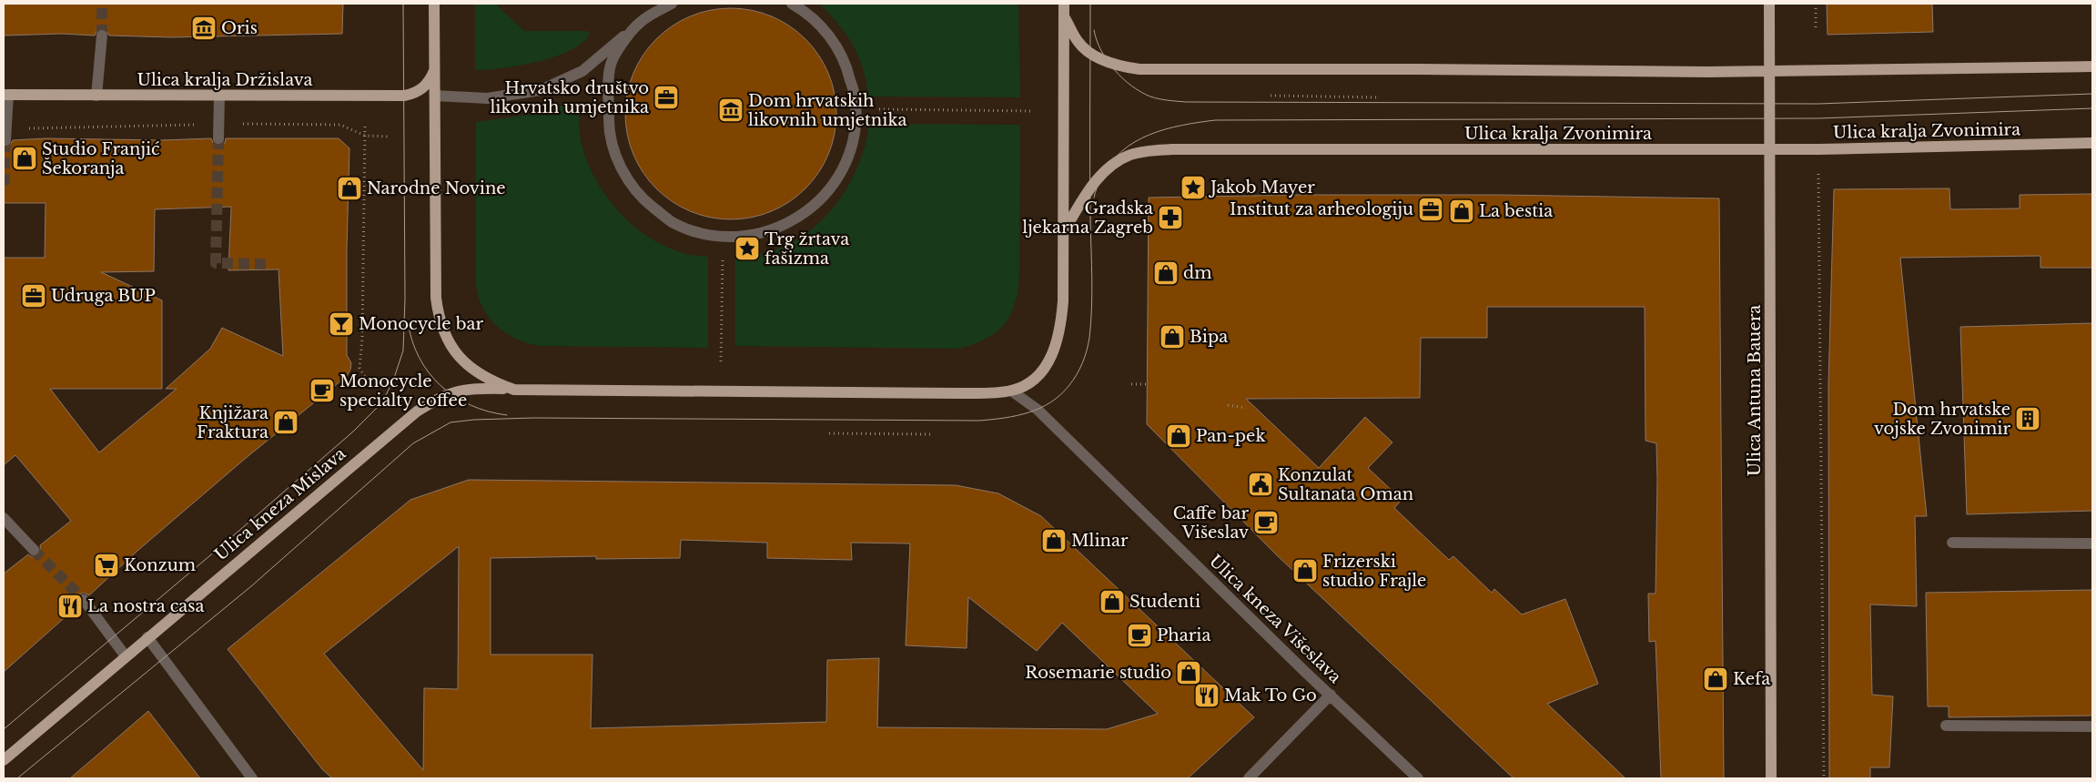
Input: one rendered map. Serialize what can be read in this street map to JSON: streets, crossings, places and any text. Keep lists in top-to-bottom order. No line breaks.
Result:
{"streets":{"main road":["Ulica kralja Držislava","Ulica kralja Zvonimira","Ulica Antuna Bauera","Ulica kneza Mislava"],"street":["Ulica kneza Višeslava"]},"crossings":[["Ulica kralja Zvonimira","Ulica Antuna Bauera"]],"places":{"museum":["Oris","Dom hrvatskih likovnih umjetnika"],"office":["Hrvatsko društvo likovnih umjetnika","Institut za arheologiju","Udruga BUP"],"shop":["Studio Franjić Šekoranja","Narodne Novine","La bestia","dm","Bipa","Knjižara Fraktura","Pan-pek","Mlinar","Frizerski studio Frajle","Studenti","Rosemarie studio","Kefa"],"place":["Jakob Mayer","Trg žrtava fašizma"],"pharmacy":["Gradska ljekarna Zagreb"],"bar":["Monocycle bar"],"cafe":["Monocycle specialty coffee","Caffe bar Višeslav","Pharia"],"building":["Dom hrvatske vojske Zvonimir"],"public building":["Konzulat Sultanata Oman"],"supermarket":["Konzum"],"restaurant":["La nostra casa","Mak To Go"]}}
